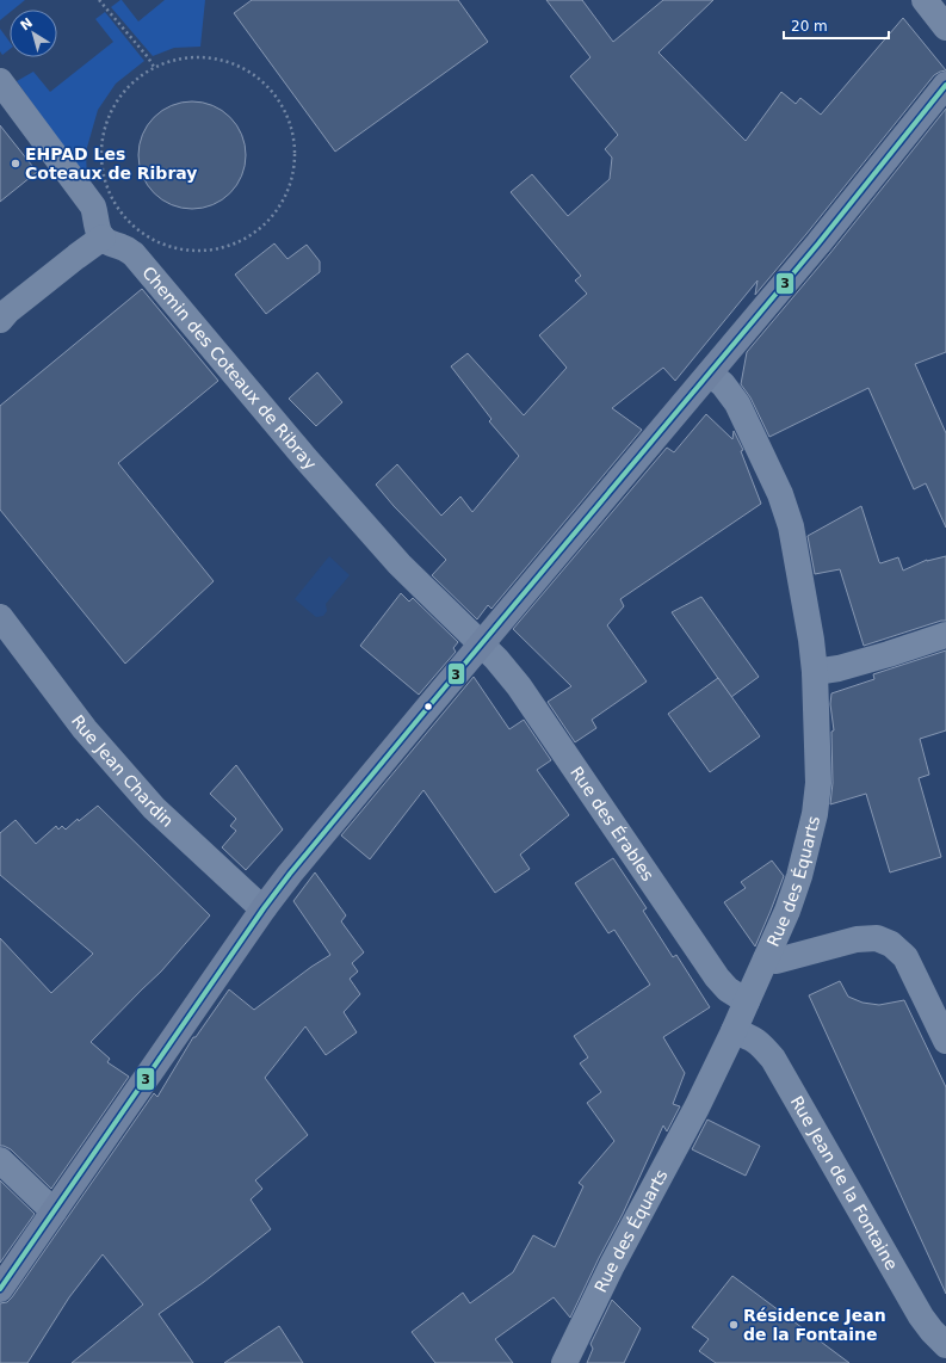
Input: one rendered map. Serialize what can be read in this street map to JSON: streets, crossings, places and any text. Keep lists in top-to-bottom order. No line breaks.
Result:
{"streets":{"street":["Chemin des Coteaux de Ribray","Rue Jean Chardin","Rue des Érables","Rue des Équarts","Rue Jean de la Fontaine"]},"crossings":[["Chemin des Coteaux de Ribray","Rue des Érables"],["Rue des Érables","Rue des Équarts"],["Rue des Équarts","Rue Jean de la Fontaine"]],"places":["EHPAD Les Coteaux de Ribray","Résidence Jean de la Fontaine"],"lines":["transit line 3"],"scale_bar":"20 m","north":"top left"}
